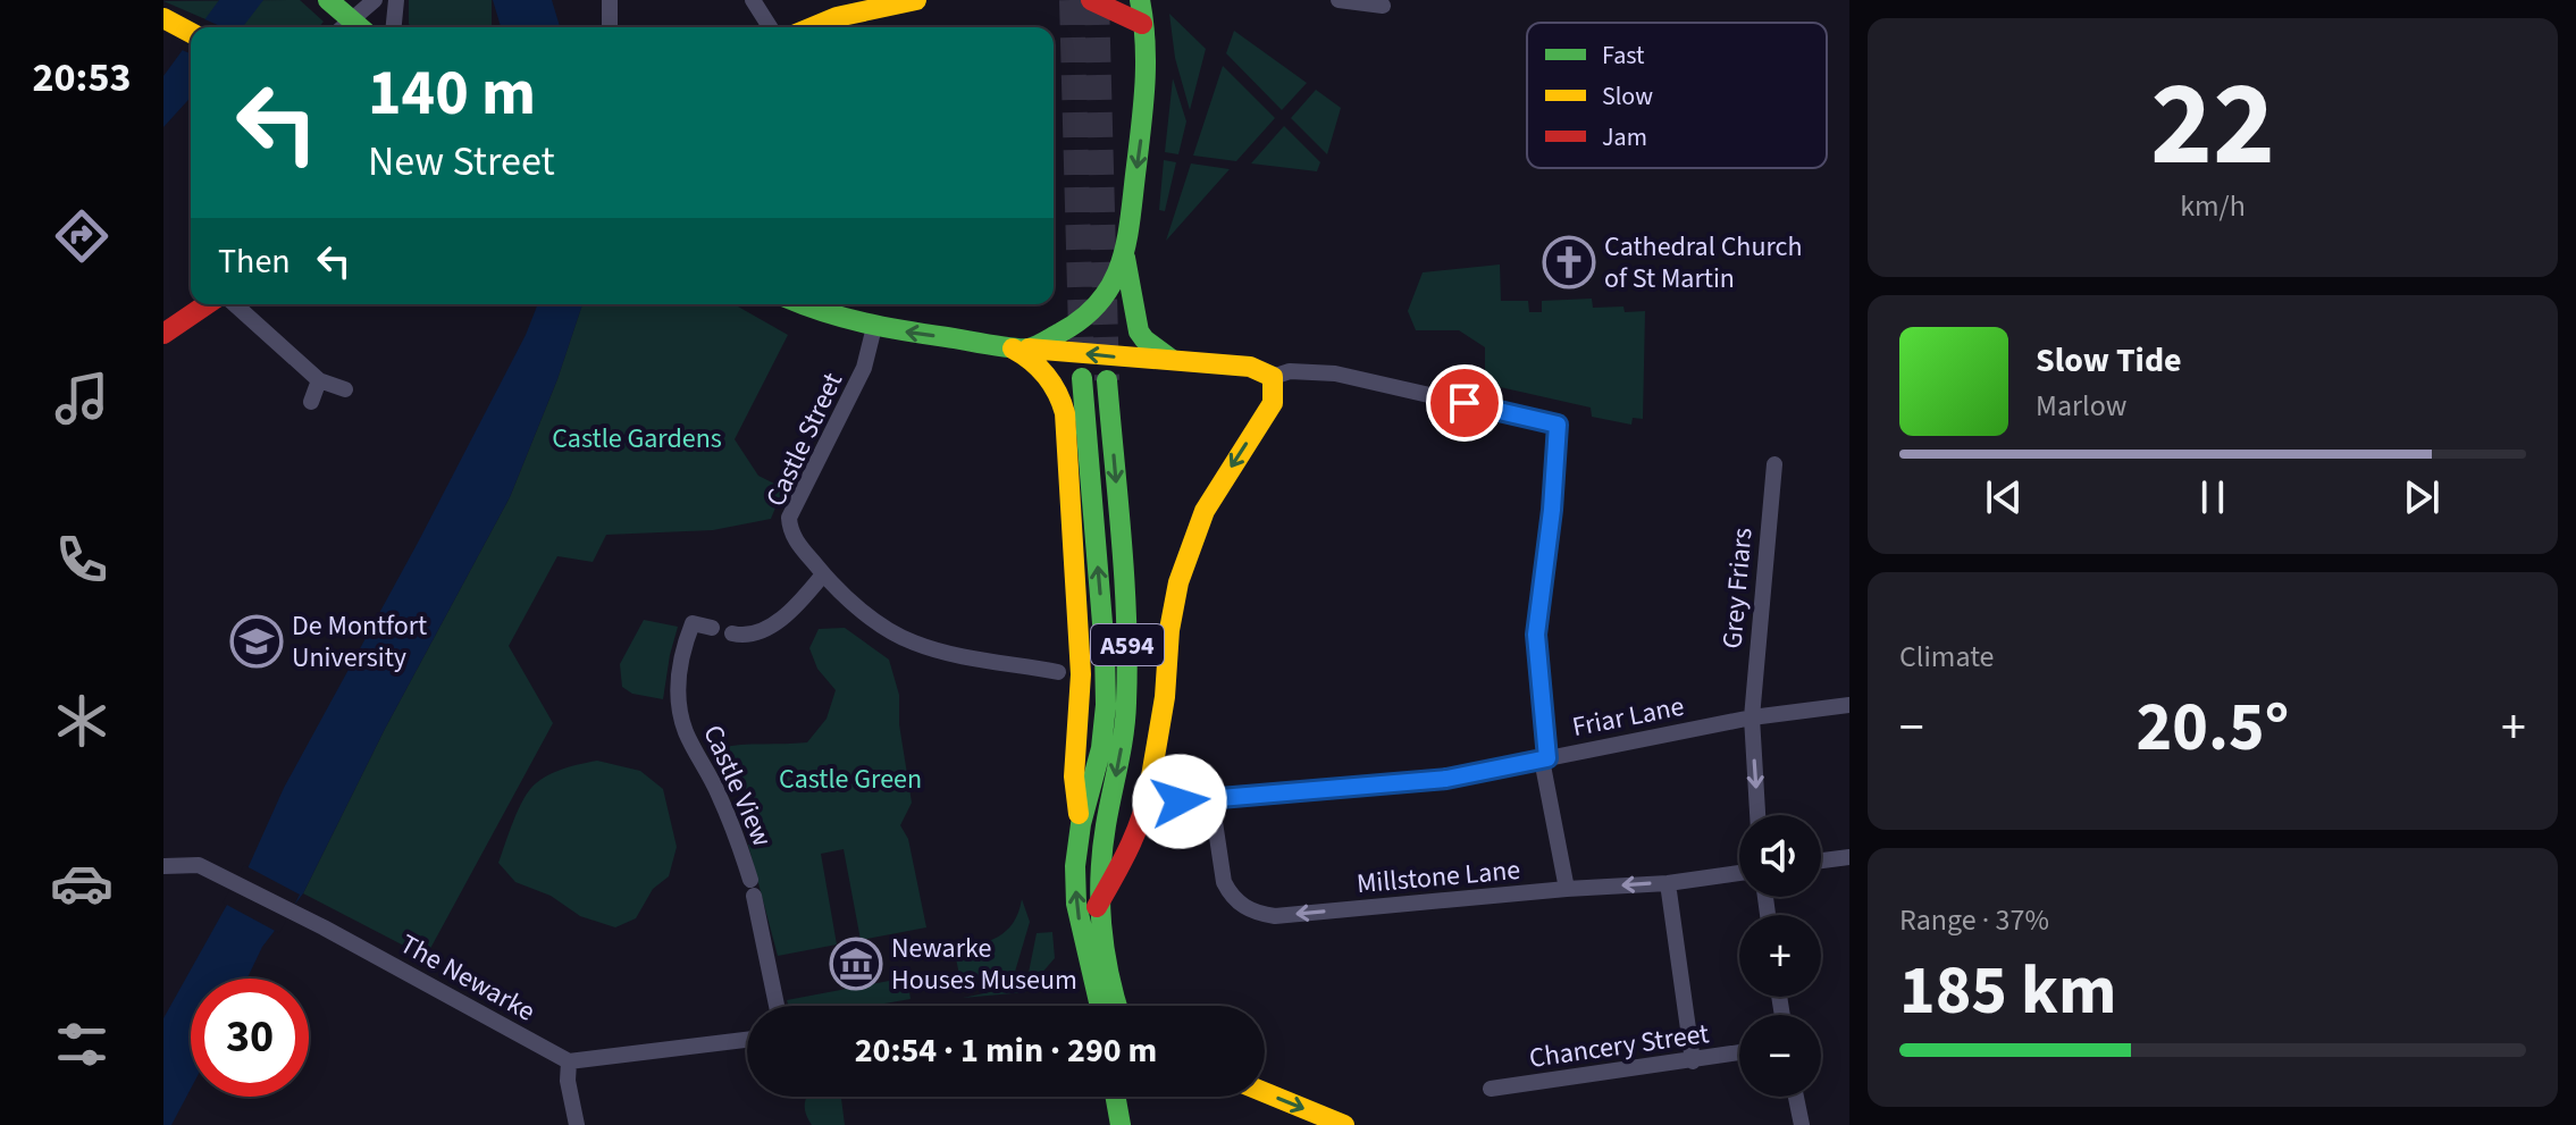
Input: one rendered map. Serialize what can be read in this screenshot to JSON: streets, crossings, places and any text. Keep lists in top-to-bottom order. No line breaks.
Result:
{"streets":{"main road":["A594"],"street":["Castle Street","Grey Friars","Friar Lane","Castle View","Millstone Lane","The Newarke","Chancery Street"]},"crossings":[["Castle Street","A594"],["Grey Friars","Friar Lane"],["A594","Friar Lane"],["Friar Lane","Millstone Lane"]],"one_way":["Millstone Lane"],"parks":["Castle Gardens","Castle Green"],"places":{"church":["Cathedral Church of St Martin"],"school or university":["De Montfort University"],"museum":["Newarke Houses Museum"]},"legend":["Fast","Slow","Jam"],"page":{"tabs":"20:53","tile":[["22","km/h"],"Climate",["Range · 37%","185 km"]],"turn":["140 m","New Street"],"then":"Then","song":["Slow Tide","Marlow"],"heat":["−","20.5°","+"],"map_buttons":["+","−"],"limit":"30","trip":"20:54 · 1 min · 290 m"}}
